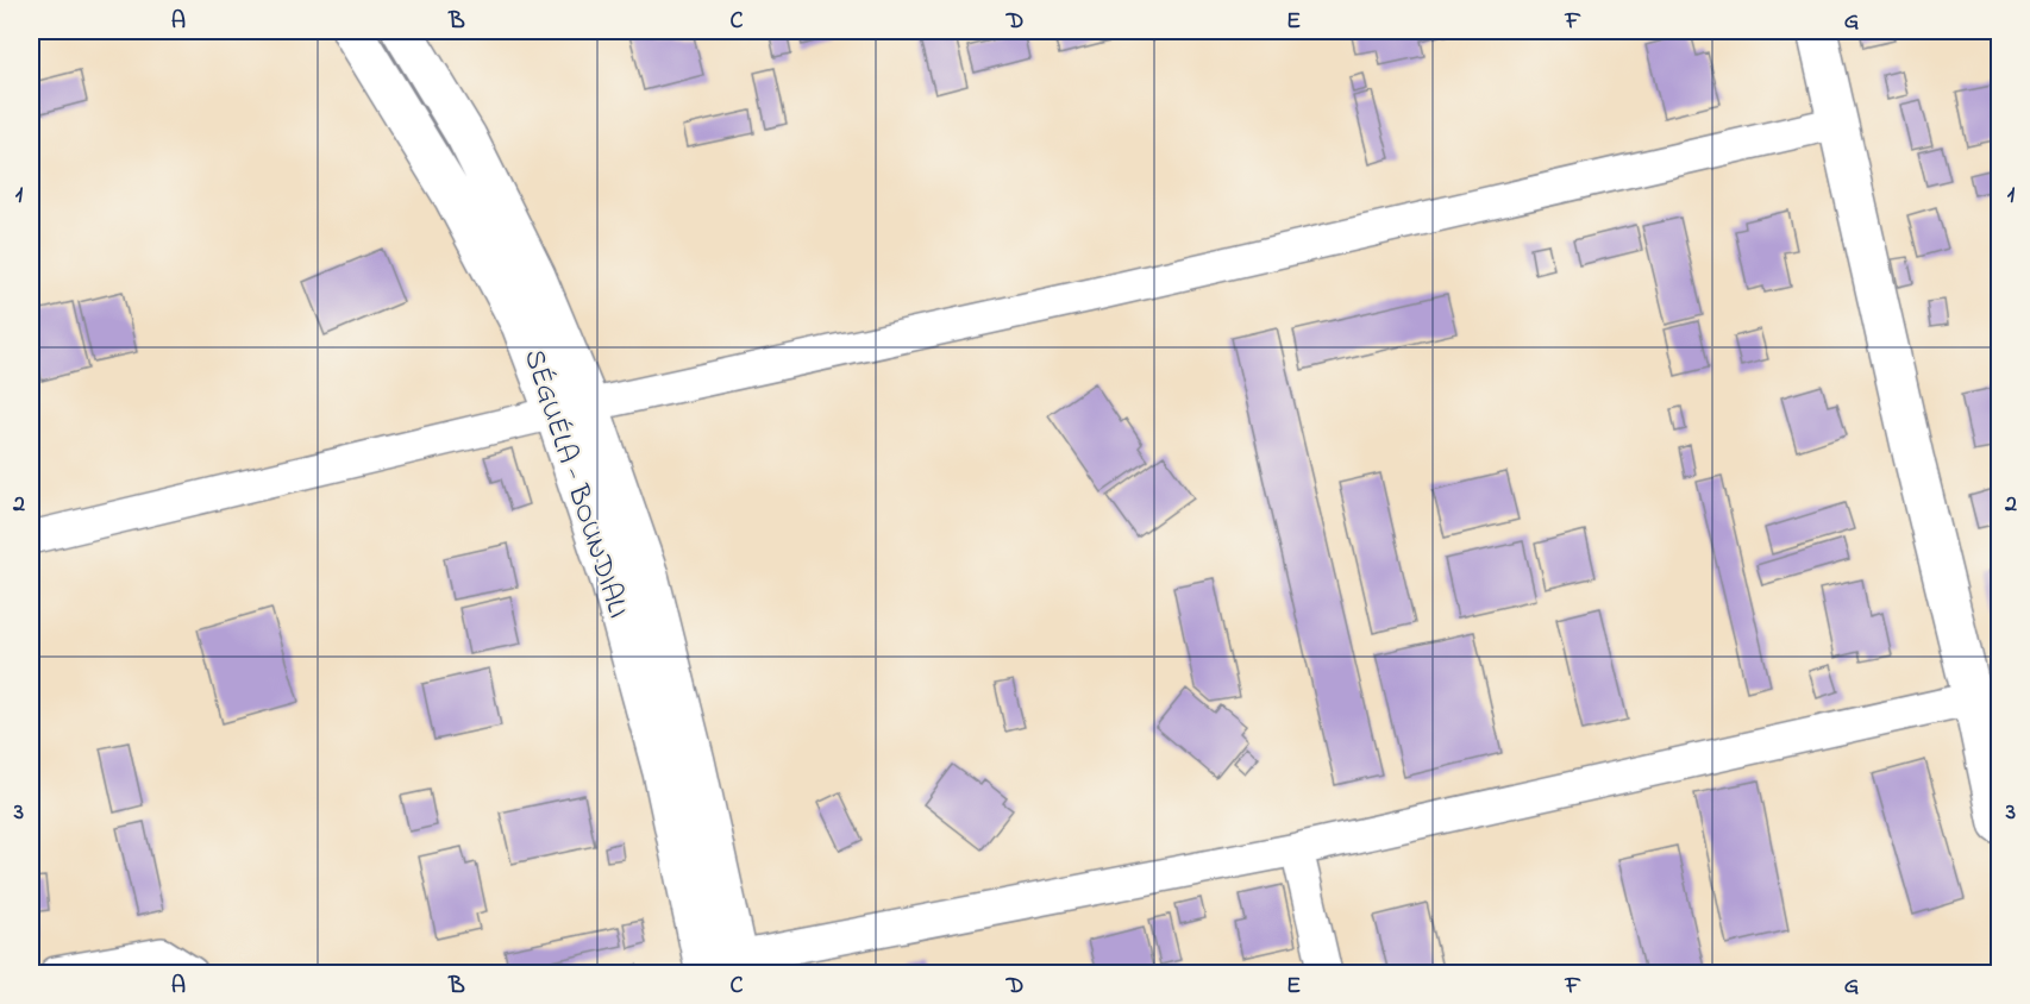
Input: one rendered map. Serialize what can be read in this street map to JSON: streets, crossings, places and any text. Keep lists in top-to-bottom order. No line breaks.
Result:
{"streets":{"main road":["SÉGUÉLA - BOUNDIALI"]},"grid":{"columns":["A","B","C","D","E","F","G"],"rows":["1","2","3"]}}
